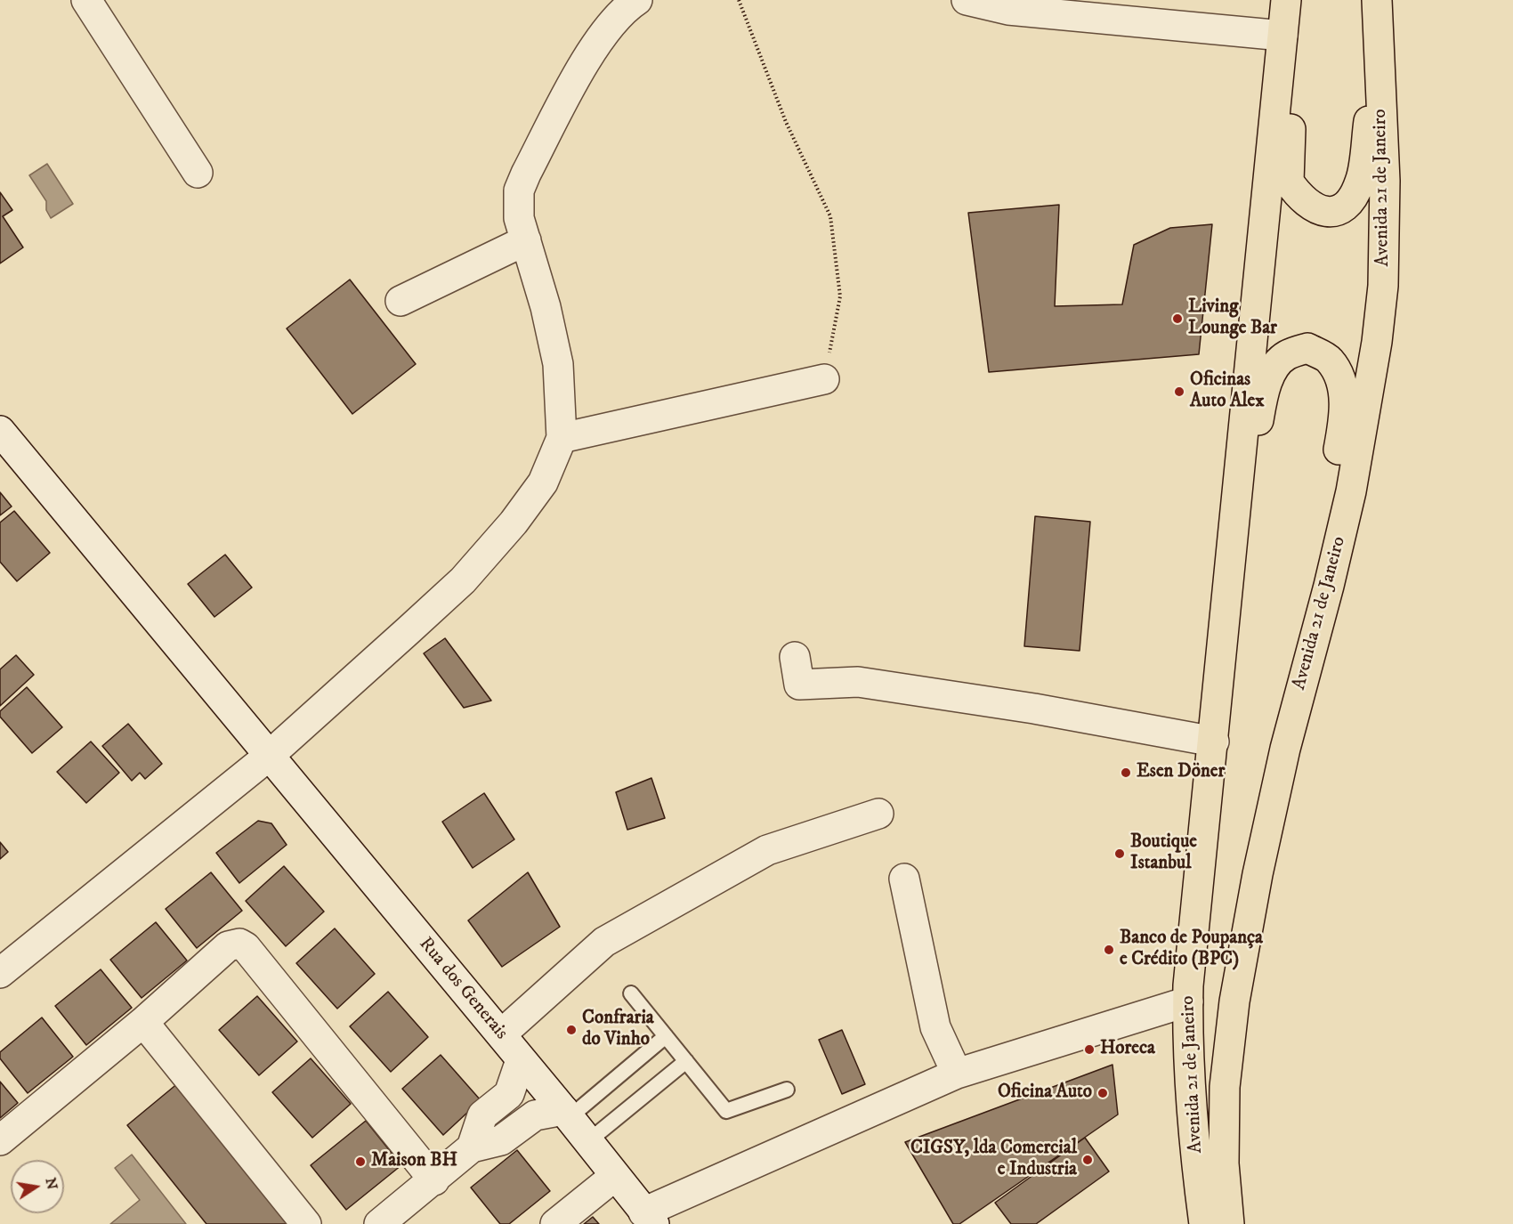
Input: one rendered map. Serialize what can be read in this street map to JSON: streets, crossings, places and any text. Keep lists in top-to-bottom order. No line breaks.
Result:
{"streets":{"main road":["Avenida 21 de Janeiro"],"street":["Rua dos Generais"]},"places":["Living Lounge Bar","Oficinas Auto Alex","Esen Döner","Boutique Istanbul","Banco de Poupança e Crédito (BPC)","Confraria do Vinho","Horeca","Oficina Auto","CIGSY, lda Comercial e Industria","Maison BH"],"north":"right"}
